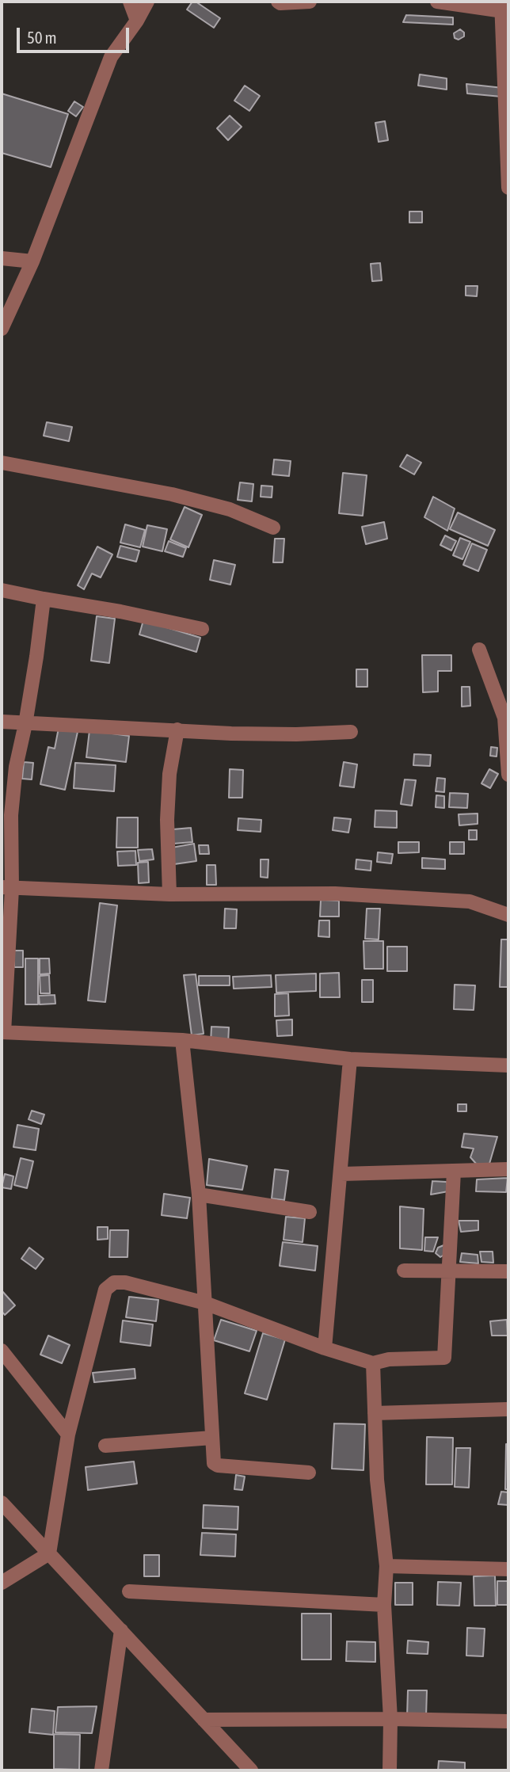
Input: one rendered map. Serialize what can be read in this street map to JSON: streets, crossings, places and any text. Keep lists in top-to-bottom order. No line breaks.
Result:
{"scale_bar":"50 m"}
